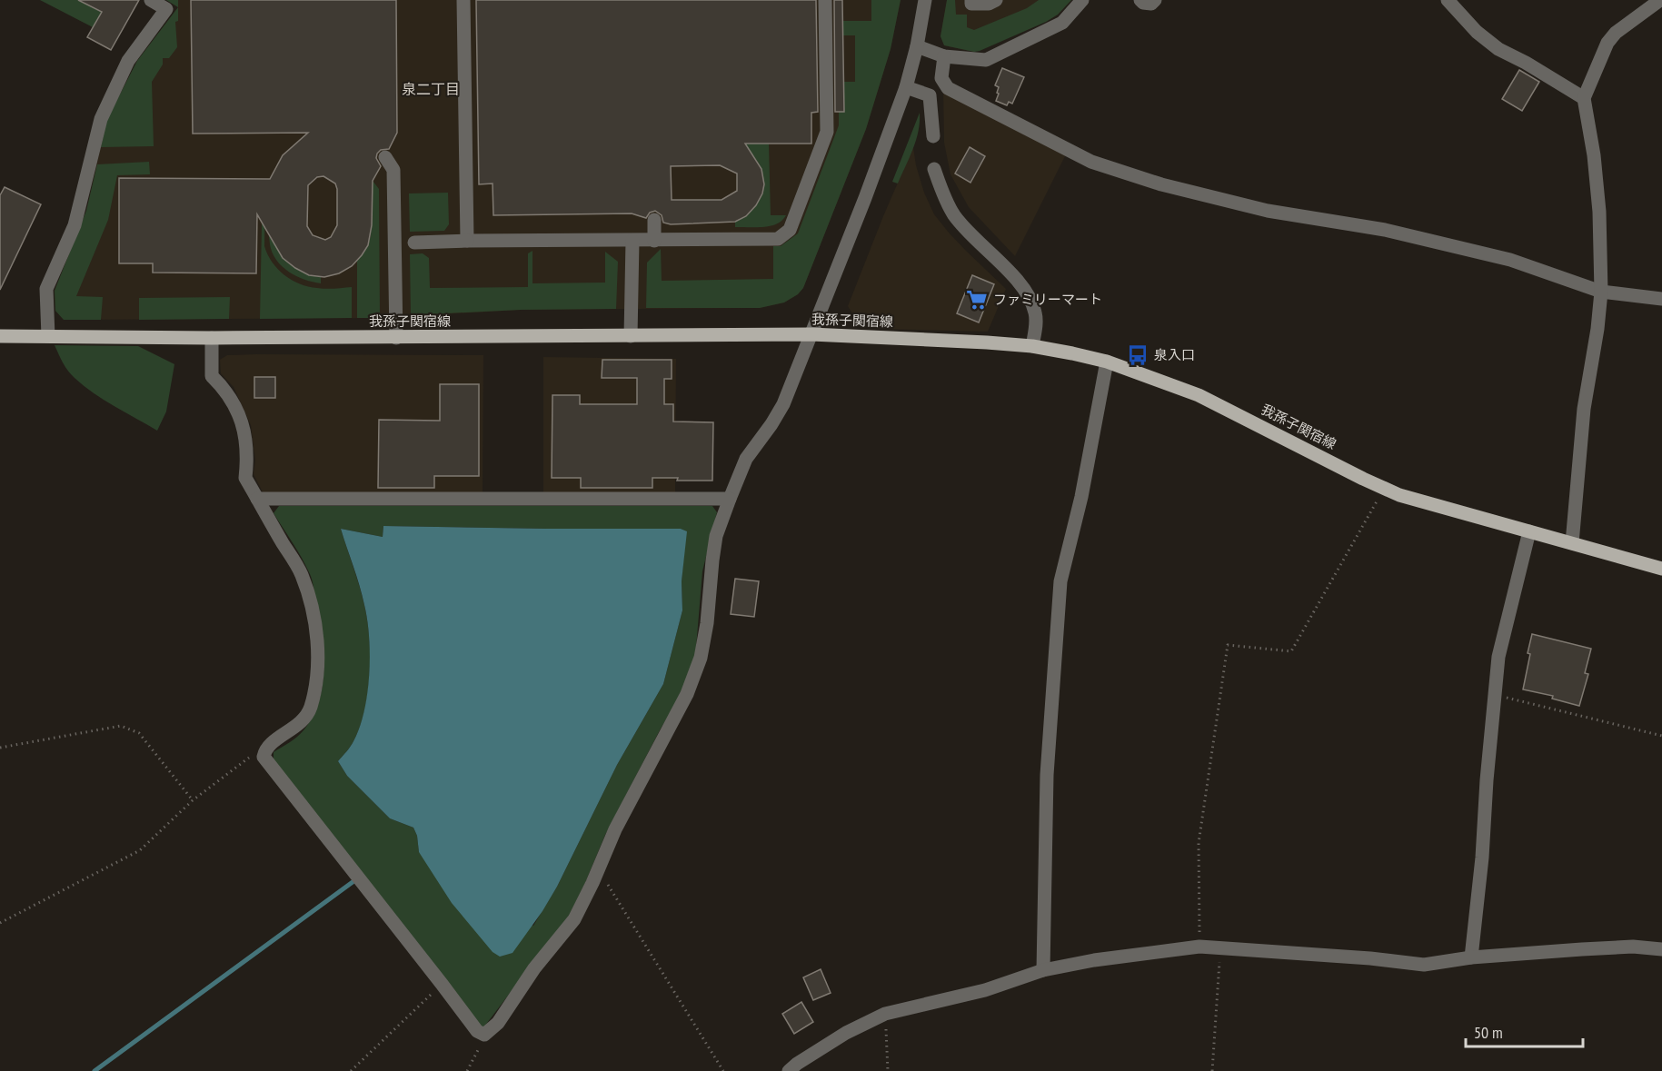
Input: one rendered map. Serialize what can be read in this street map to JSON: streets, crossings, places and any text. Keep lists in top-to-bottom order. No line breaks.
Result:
{"streets":{"main road":["我孫子関宿線"]},"districts":["泉二丁目"],"places":{"supermarket":["ファミリーマート"],"bus stop":["泉入口"]},"scale_bar":"50 m"}
